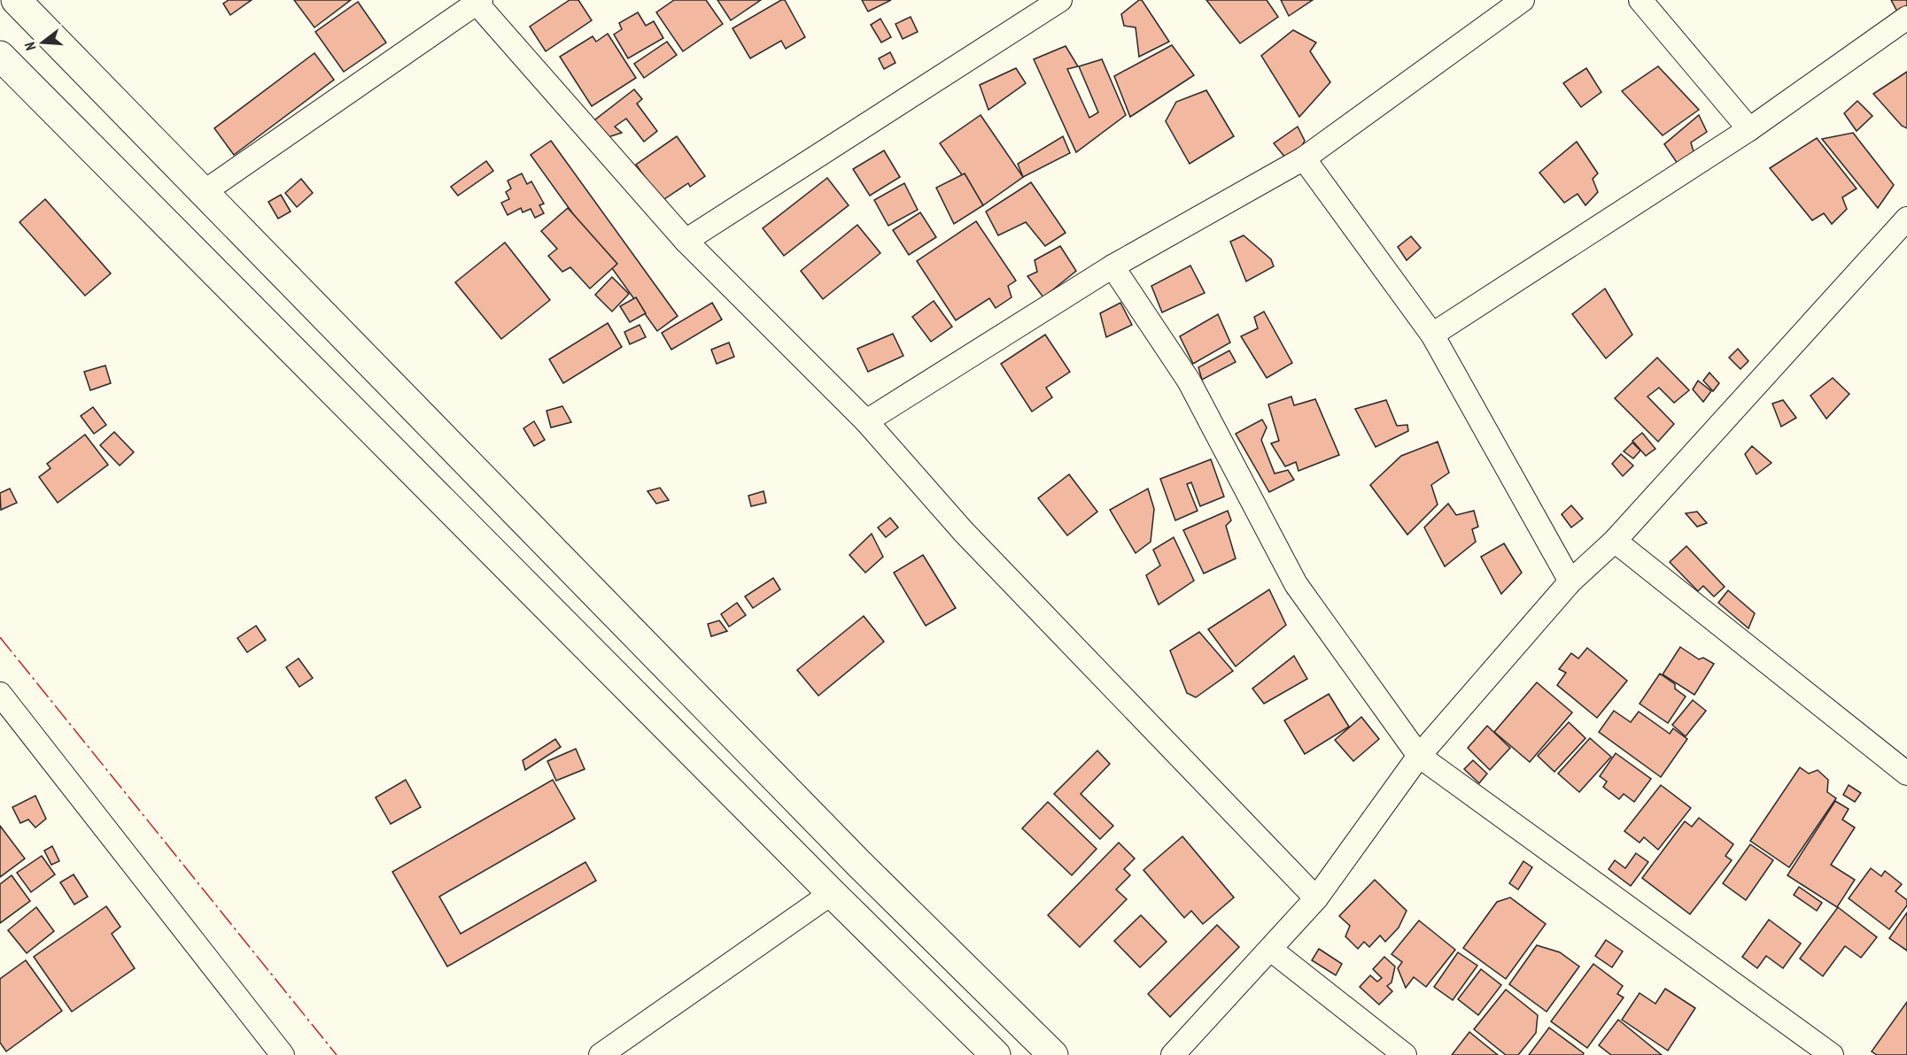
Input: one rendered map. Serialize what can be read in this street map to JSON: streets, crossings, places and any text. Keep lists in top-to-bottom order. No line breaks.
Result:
{"north":"left"}
